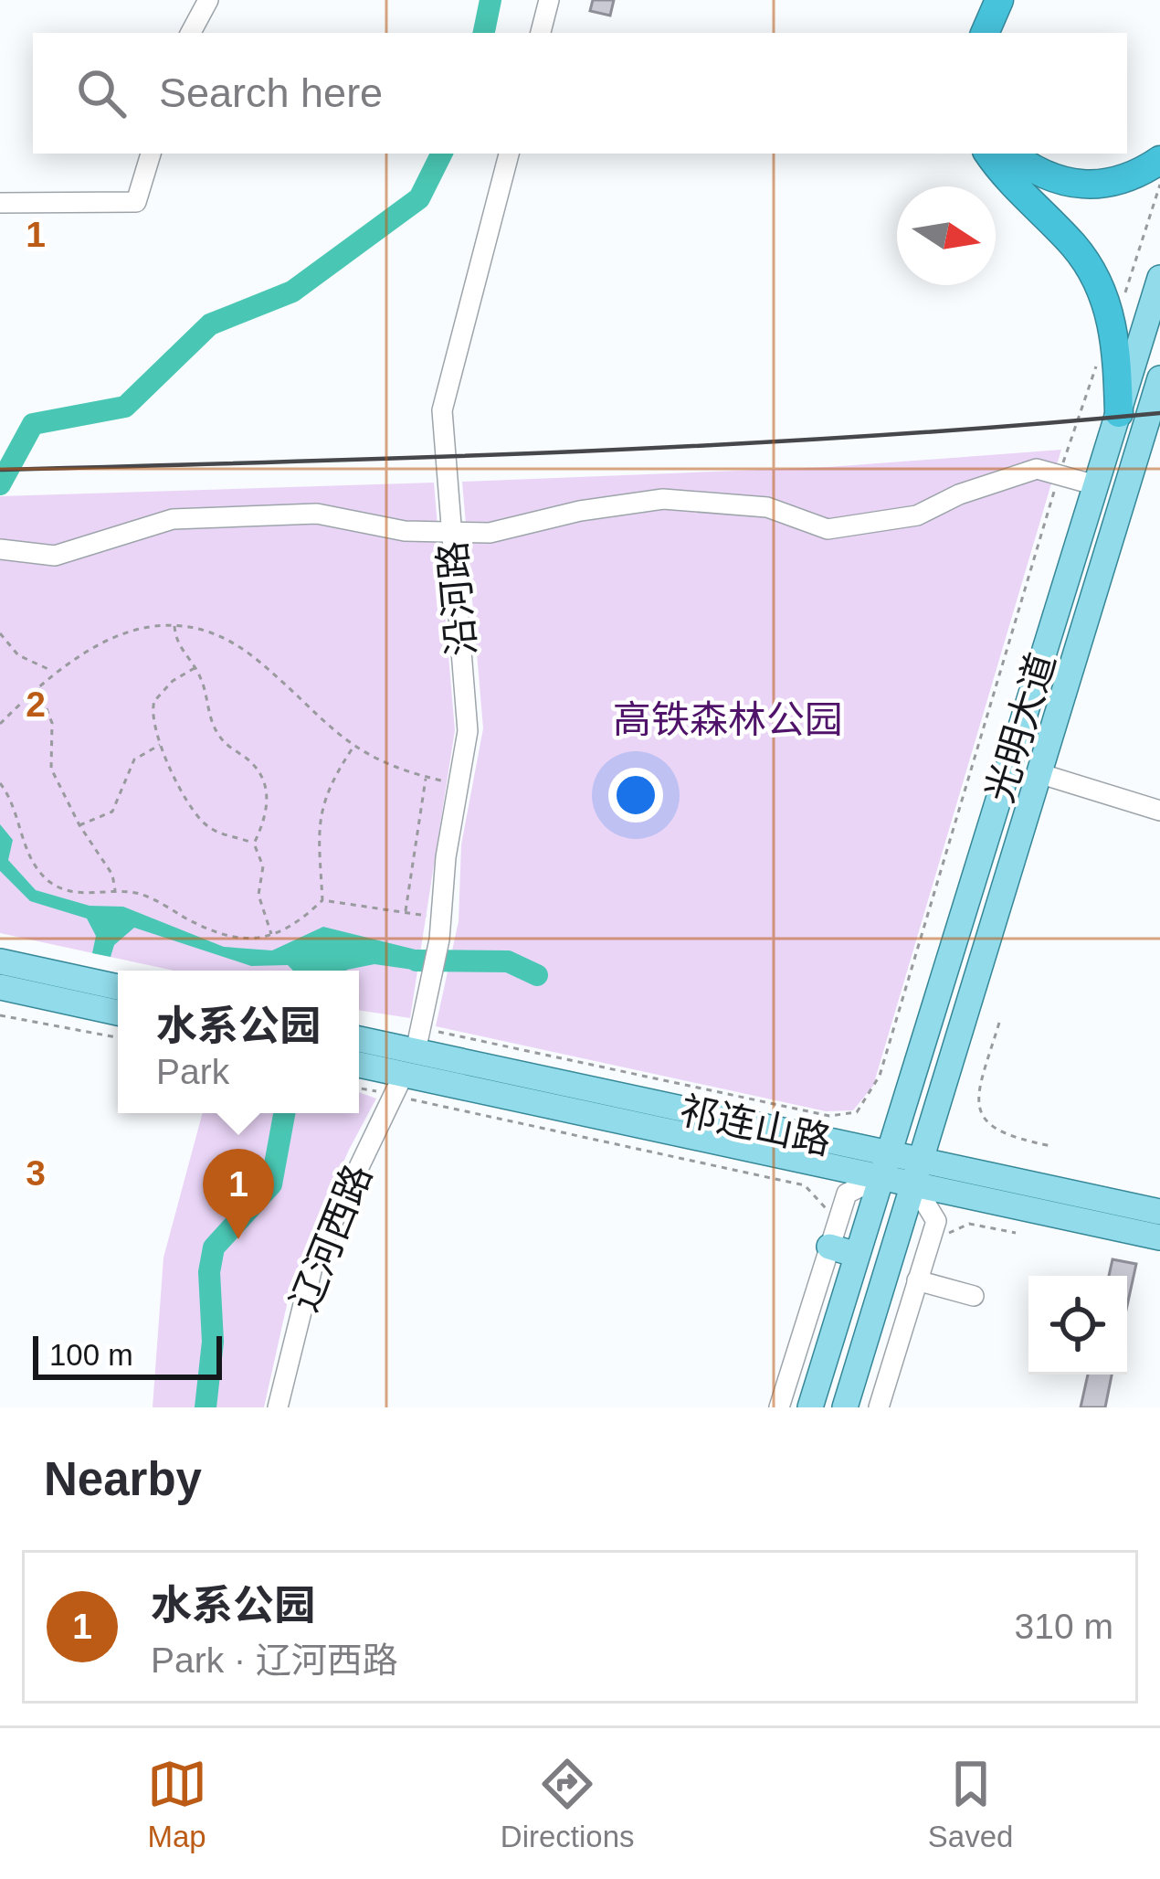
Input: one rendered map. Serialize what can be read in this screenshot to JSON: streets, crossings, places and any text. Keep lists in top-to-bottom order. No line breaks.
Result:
{"streets":{"main road":["光明大道","祁连山路"],"street":["沿河路","辽河西路"]},"crossings":[["沿河路","祁连山路"],["沿河路","辽河西路"],["光明大道","祁连山路"],["祁连山路","辽河西路"]],"parks":["高铁森林公园"],"scale_bar":"100 m","north":"right","page":{"search":"Search here","popup":["水系公园","Park"],"pins":"1","scale":"100 m","heading":"Nearby","list":[{"mark":"1","name":"水系公园","note":"Park · 辽河西路","value":"310 m"}],"nav":["Map","Directions","Saved"]},"grid":{"rows":["1","2","3"]}}
